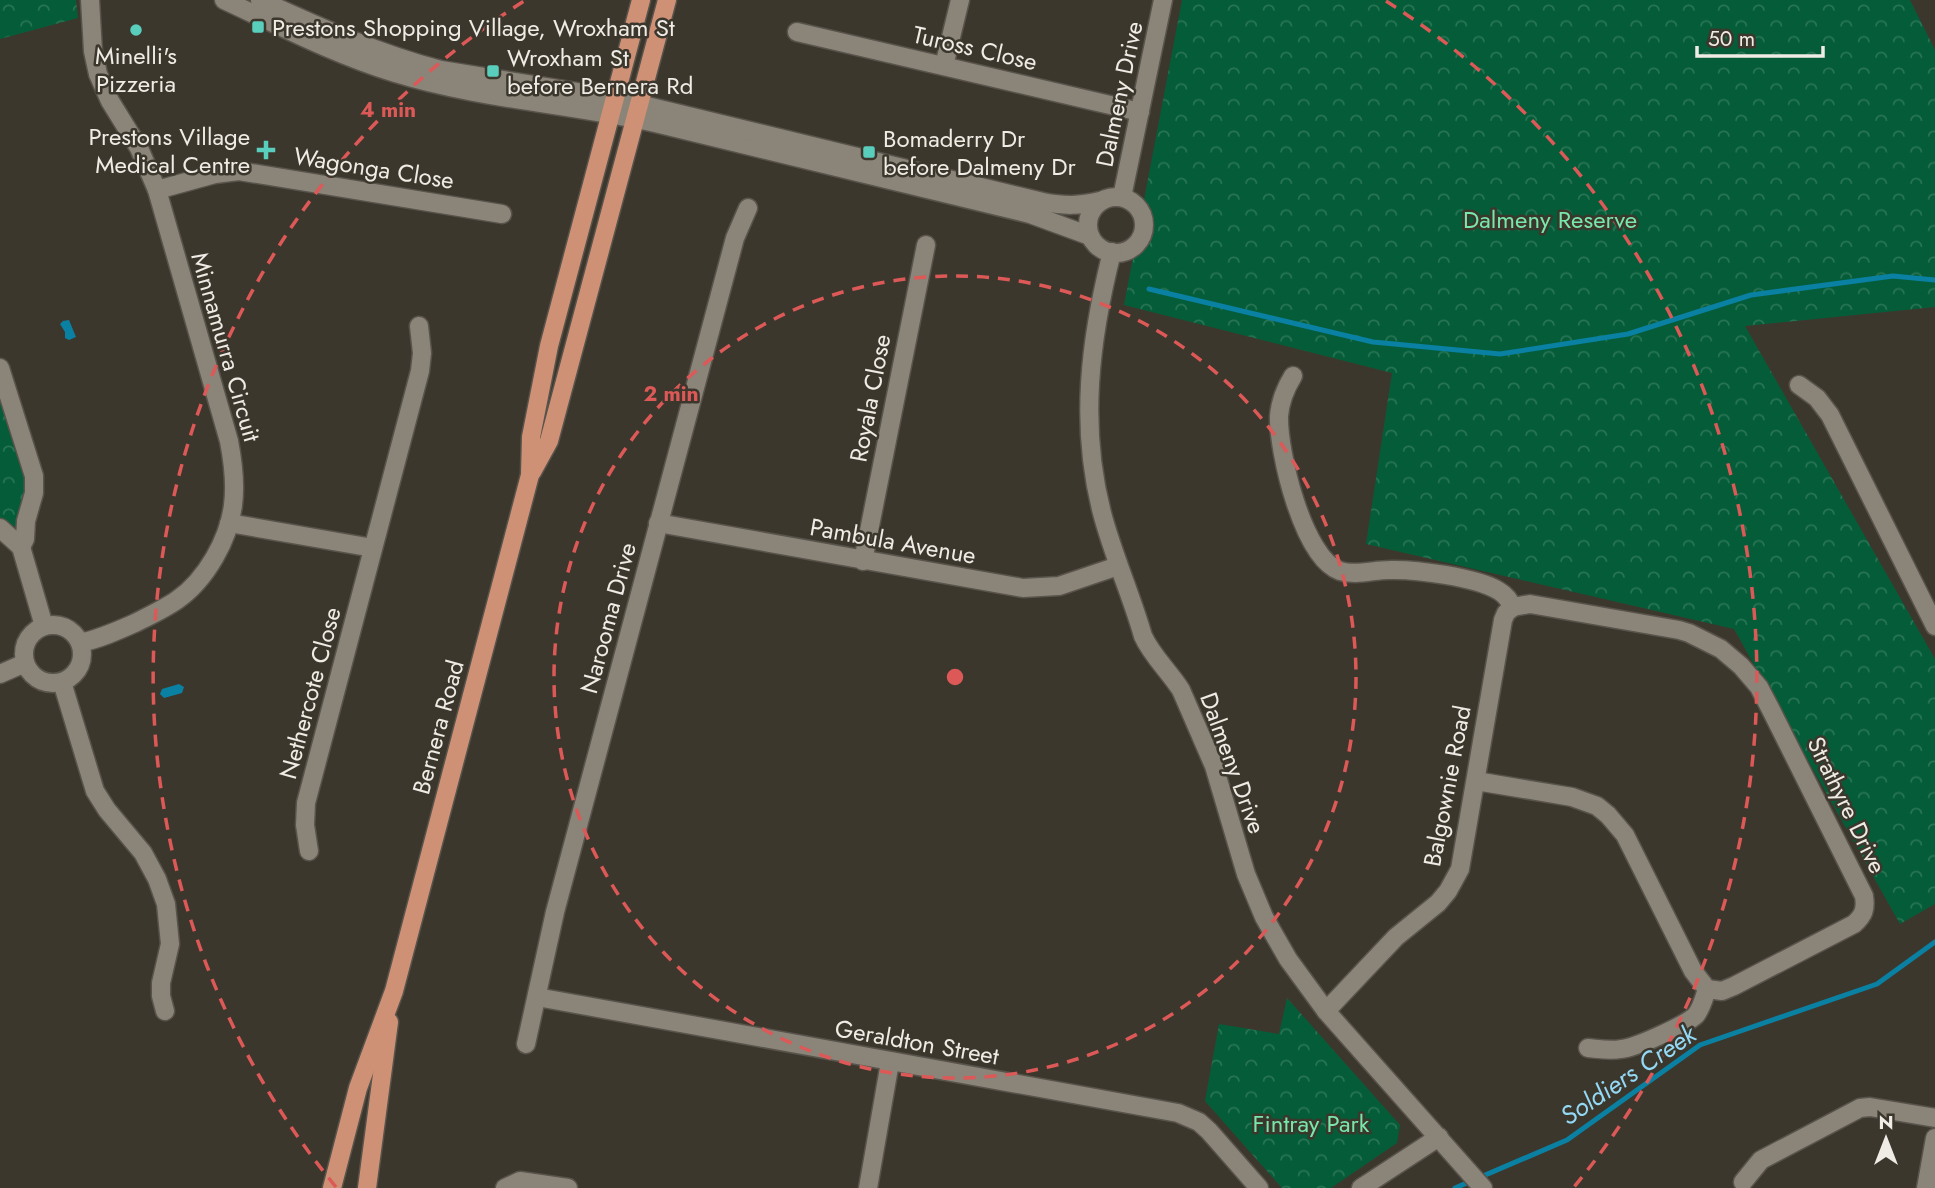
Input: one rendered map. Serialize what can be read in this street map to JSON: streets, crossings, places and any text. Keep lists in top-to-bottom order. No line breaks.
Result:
{"streets":{"main road":["Bernera Road"],"street":["Tuross Close","Dalmeny Drive","Wagonga Close","Minnamurra Circuit","Royala Close","Pambula Avenue","Narooma Drive","Nethercote Close","Balgownie Road","Strathyre Drive","Geraldton Street"]},"crossings":[["Tuross Close","Dalmeny Drive"],["Dalmeny Drive","Pambula Avenue"],["Dalmeny Drive","Balgownie Road"],["Wagonga Close","Minnamurra Circuit"],["Royala Close","Pambula Avenue"],["Pambula Avenue","Narooma Drive"],["Narooma Drive","Geraldton Street"],["Balgownie Road","Strathyre Drive"]],"water":["Soldiers Creek"],"parks":["Dalmeny Reserve","Fintray Park"],"places":{"transit":["Prestons Shopping Village, Wroxham St","Wroxham St before Bernera Rd","Bomaderry Dr before Dalmeny Dr"],"other":["Minelli's Pizzeria"],"health":["Prestons Village Medical Centre"]},"scale_bar":"50 m","north":"top","rings":["4 min","2 min"]}
